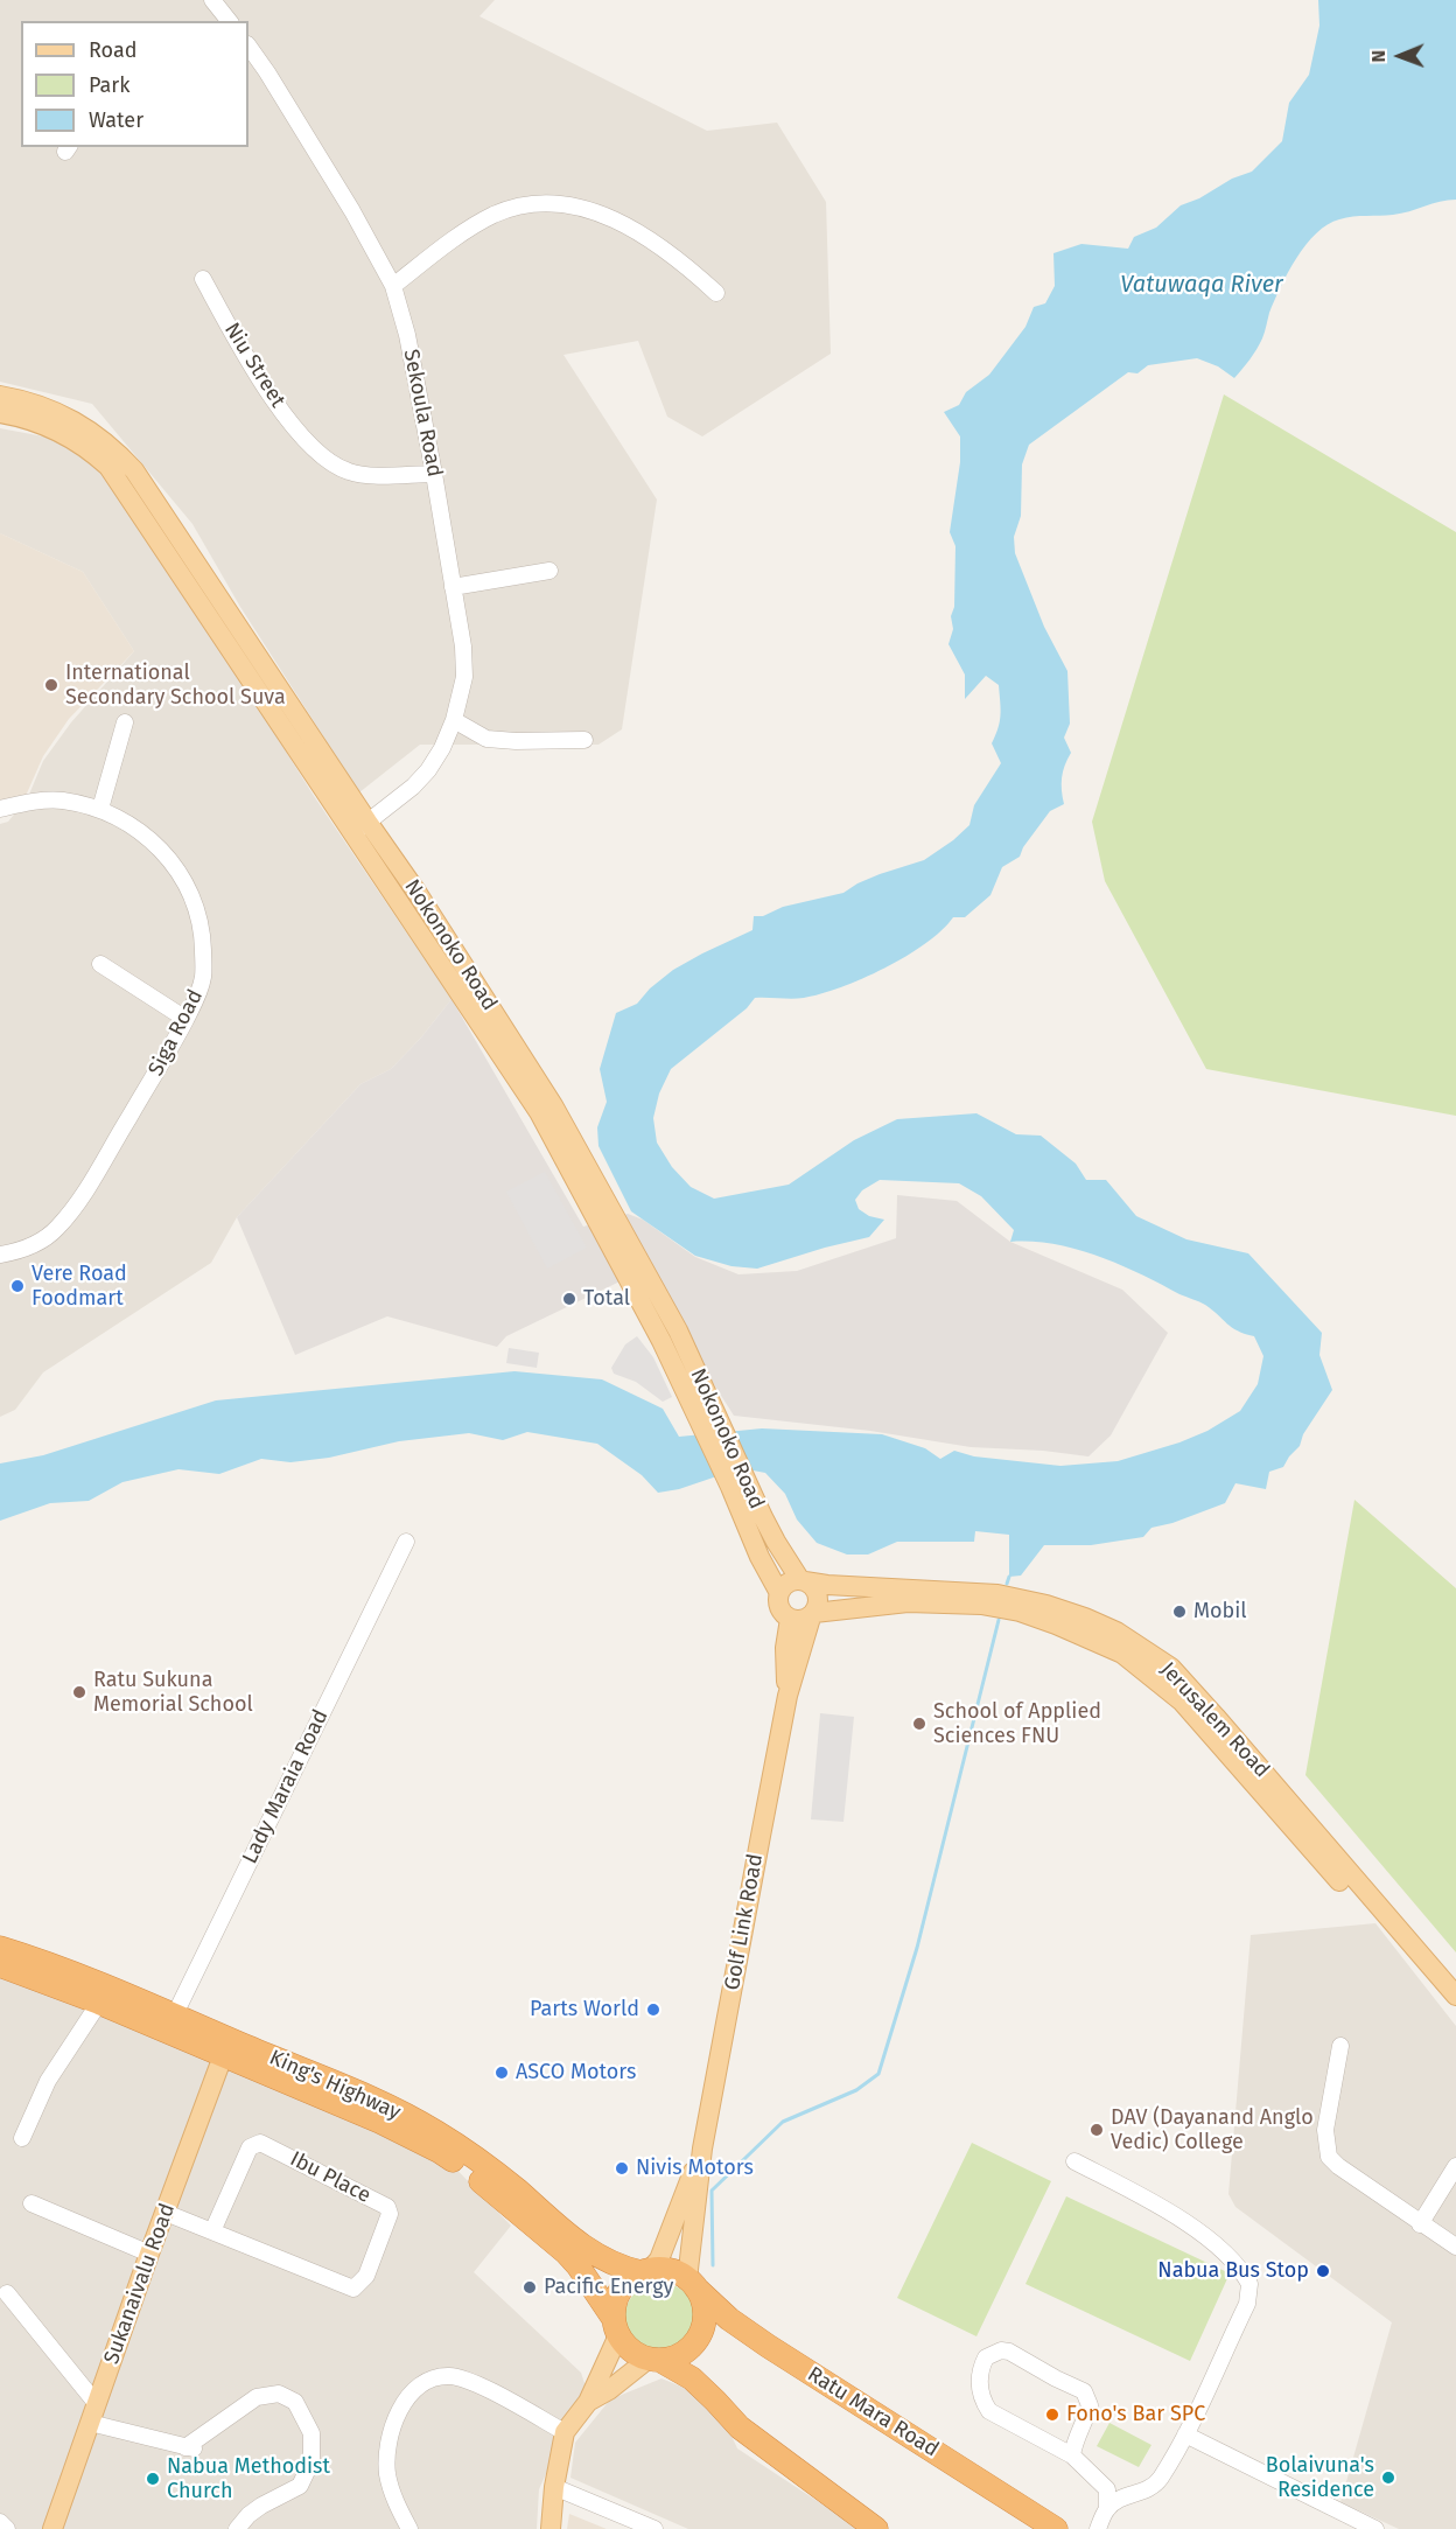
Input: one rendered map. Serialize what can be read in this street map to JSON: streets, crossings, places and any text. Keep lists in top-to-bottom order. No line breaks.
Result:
{"streets":{"highway":["King's Highway","Ratu Mara Road"],"main road":["Nokonoko Road","Jerusalem Road","Golf Link Road","Sukanaivalu Road"],"street":["Niu Street","Sekoula Road","Siga Road","Lady Maraia Road","Ibu Place"]},"crossings":[["Niu Street","Sekoula Road"],["Sekoula Road","Nokonoko Road"],["Nokonoko Road","Jerusalem Road"],["Nokonoko Road","Golf Link Road"],["Jerusalem Road","Golf Link Road"],["Lady Maraia Road","King's Highway"],["Golf Link Road","King's Highway"],["Golf Link Road","Ratu Mara Road"],["King's Highway","Sukanaivalu Road"],["King's Highway","Ratu Mara Road"],["Ibu Place","Sukanaivalu Road"]],"water":["Vatuwaqa River"],"places":["International Secondary School Suva","Vere Road Foodmart","Total","Mobil","Ratu Sukuna Memorial School","School of Applied Sciences FNU","Parts World","ASCO Motors","DAV (Dayanand Anglo Vedic) College","Nivis Motors","Nabua Bus Stop","Pacific Energy","Fono's Bar SPC","Bolaivuna's Residence","Nabua Methodist Church"],"legend":["Road","Park","Water"],"north":"left"}
